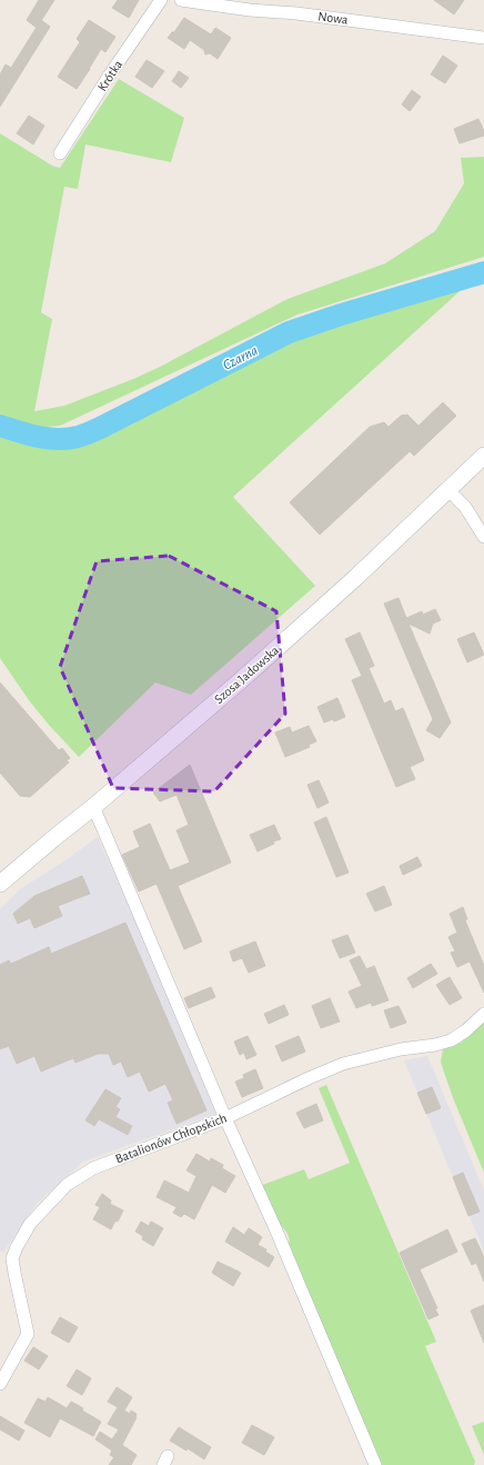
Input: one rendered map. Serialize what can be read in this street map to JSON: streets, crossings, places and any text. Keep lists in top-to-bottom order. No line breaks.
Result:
{"streets":{"main road":["Szosa Jadowska"],"street":["Nowa","Krótka","Batalionów Chłopskich"]},"water":["Czarna"]}
